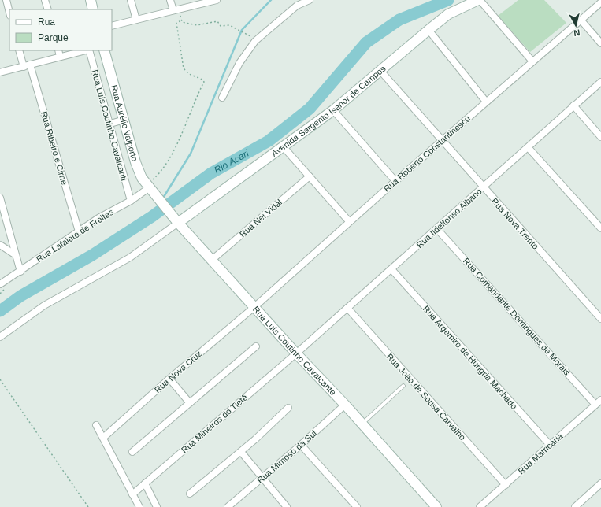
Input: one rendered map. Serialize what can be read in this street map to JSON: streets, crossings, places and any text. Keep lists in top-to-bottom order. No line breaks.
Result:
{"streets":{"main road":["Avenida Sargento Isanor de Campos","Rua Aurélio Valporto","Rua Luís Coutinho Cavalcante"],"street":["Rua Luís Coutinho Cavalcanti","Rua Ribeiro e Cirne","Rua Roberto Constantinescu","Rua Nei Vidal","Rua Ildelfonso Albano","Rua Nova Trento","Rua Lafaiete de Freitas","Rua Comandante Domingues de Morais","Rua Argemiro de Hungria Machado","Rua Nova Cruz","Rua João de Sousa Carvalho","Rua Mineiros do Tietê","Rua Matricaria","Rua Mimoso da Sul"]},"crossings":[["Avenida Sargento Isanor de Campos","Rua Nova Trento"],["Avenida Sargento Isanor de Campos","Rua Luís Coutinho Cavalcante"],["Rua Aurélio Valporto","Rua Lafaiete de Freitas"],["Rua Aurélio Valporto","Rua Luís Coutinho Cavalcante"],["Rua Luís Coutinho Cavalcanti","Rua Lafaiete de Freitas"],["Rua Ribeiro e Cirne","Rua Lafaiete de Freitas"],["Rua Roberto Constantinescu","Rua Nova Trento"],["Rua Roberto Constantinescu","Rua Luís Coutinho Cavalcante"],["Rua Roberto Constantinescu","Rua Nova Cruz"],["Rua Nei Vidal","Rua Luís Coutinho Cavalcante"],["Rua Ildelfonso Albano","Rua Nova Trento"],["Rua Ildelfonso Albano","Rua Comandante Domingues de Morais"],["Rua Ildelfonso Albano","Rua Luís Coutinho Cavalcante"],["Rua Ildelfonso Albano","Rua Argemiro de Hungria Machado"],["Rua Ildelfonso Albano","Rua João de Sousa Carvalho"],["Rua Ildelfonso Albano","Rua Mineiros do Tietê"],["Rua Lafaiete de Freitas","Rua Luís Coutinho Cavalcante"],["Rua Comandante Domingues de Morais","Rua Matricaria"],["Rua Luís Coutinho Cavalcante","Rua Nova Cruz"],["Rua Luís Coutinho Cavalcante","Rua Mineiros do Tietê"],["Rua Luís Coutinho Cavalcante","Rua Mimoso da Sul"],["Rua Argemiro de Hungria Machado","Rua Matricaria"],["Rua João de Sousa Carvalho","Rua Matricaria"]],"water":["Rio Acari"],"legend":["Rua","Parque"],"north":"bottom"}
